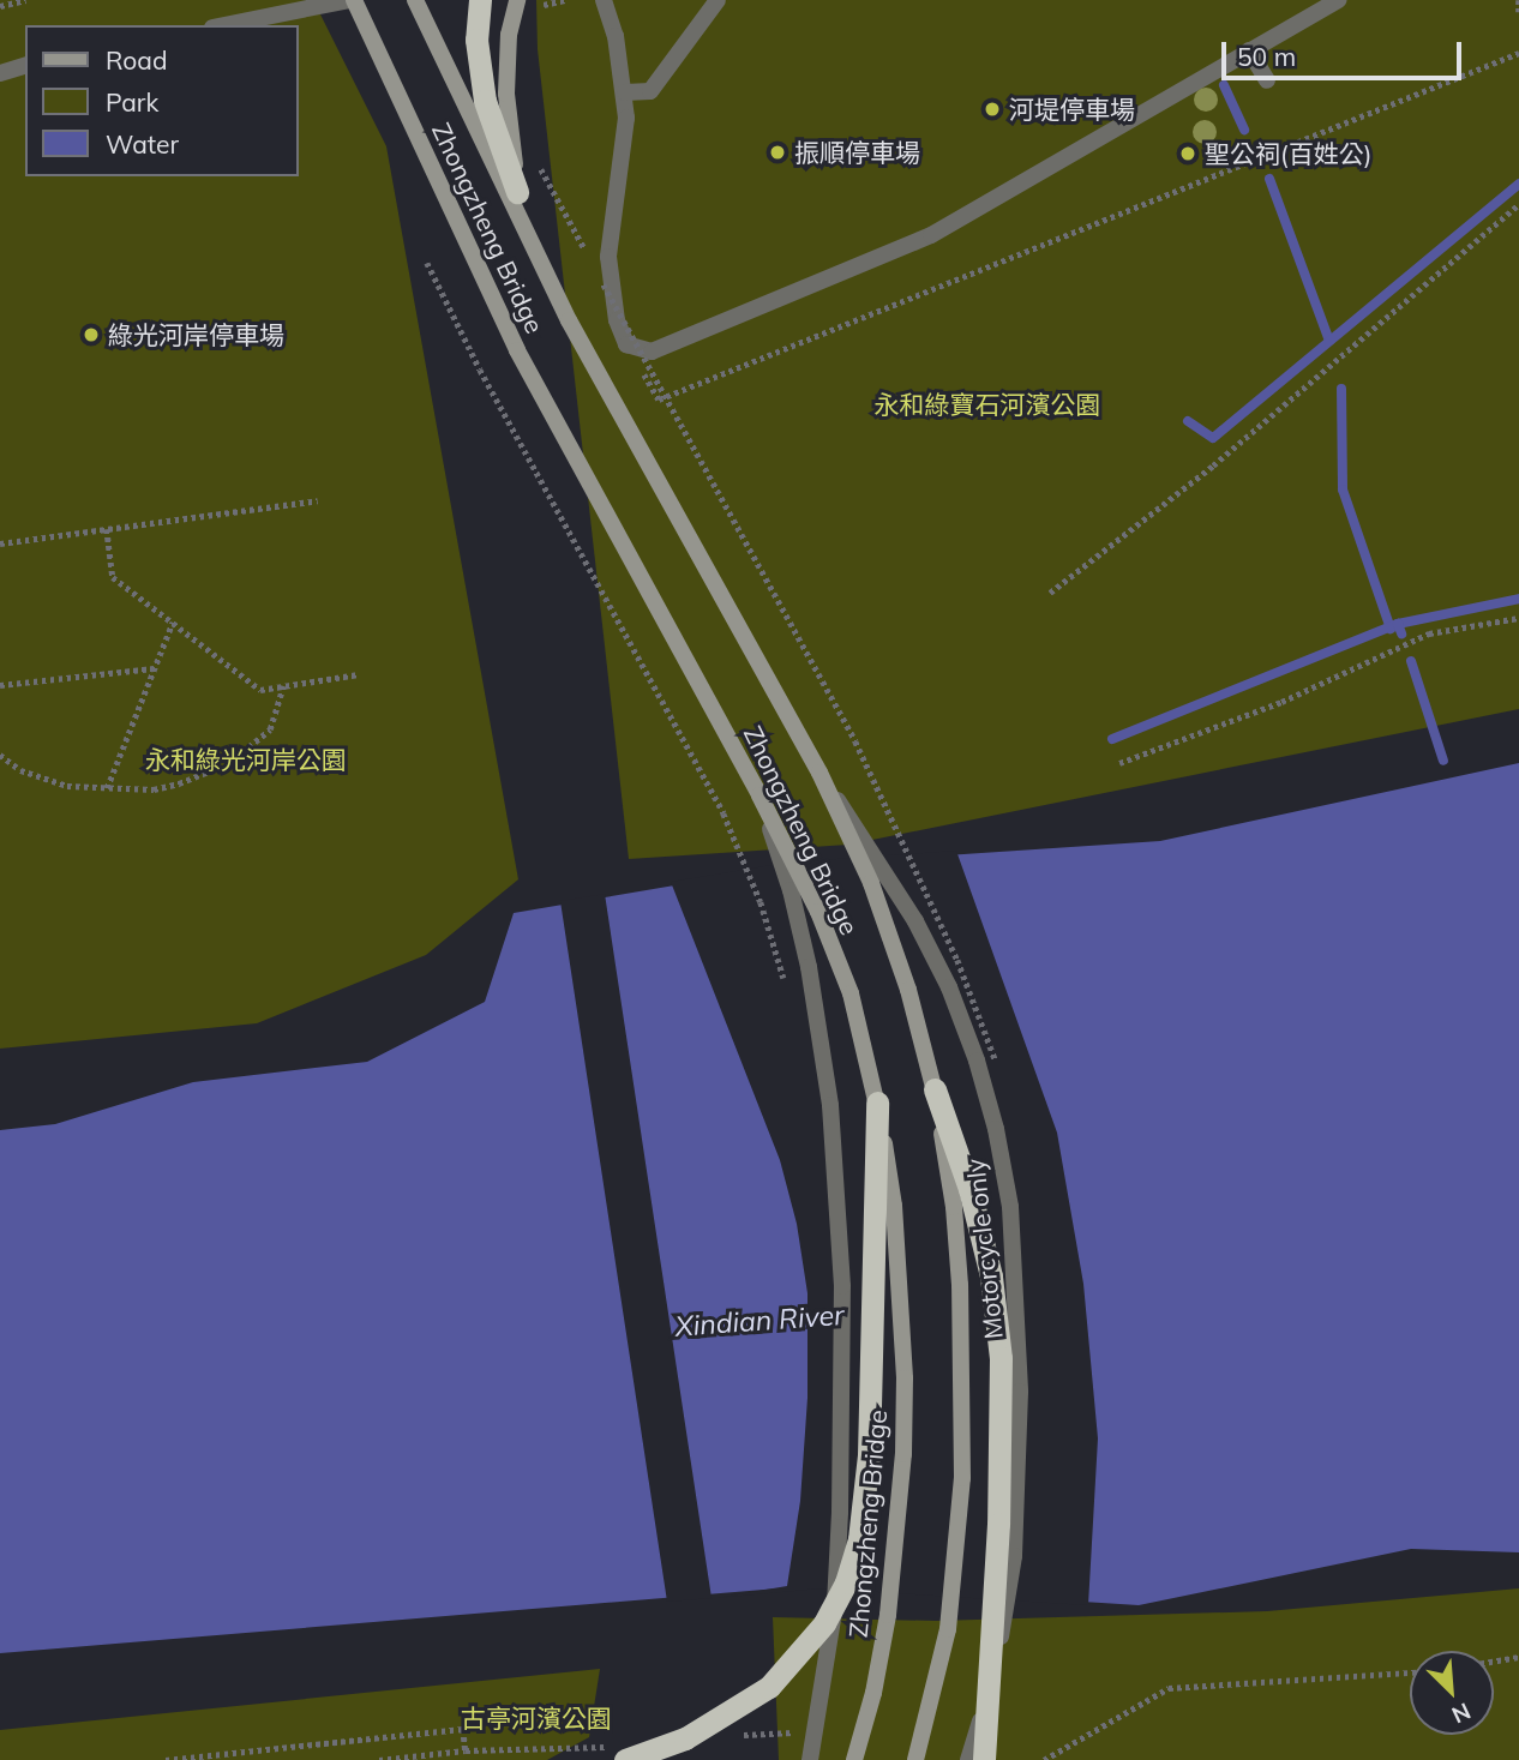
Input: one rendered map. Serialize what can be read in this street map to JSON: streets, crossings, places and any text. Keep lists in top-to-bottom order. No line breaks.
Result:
{"streets":{"main road":["Zhongzheng Bridge"],"lane":["Motorcycle only"]},"crossings":[["Zhongzheng Bridge","Motorcycle only"]],"water":["Xindian River"],"parks":["永和綠寶石河濱公園","永和綠光河岸公園","古亭河濱公園"],"places":["河堤停車場","振順停車場","聖公祠(百姓公)","綠光河岸停車場"],"legend":["Road","Park","Water"],"scale_bar":"50 m","north":"bottom right"}
